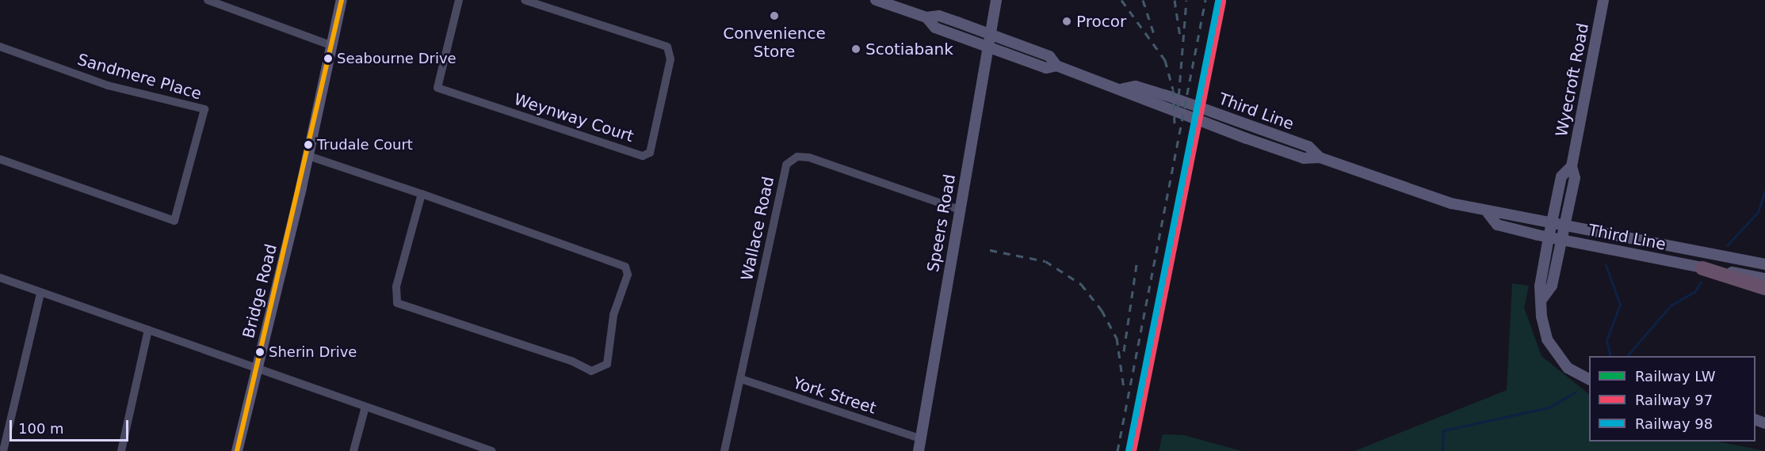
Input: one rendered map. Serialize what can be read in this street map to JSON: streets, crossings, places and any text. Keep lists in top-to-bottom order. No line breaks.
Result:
{"streets":{"main road":["Wyecroft Road","Third Line","Speers Road","Bridge Road"],"street":["Sandmere Place","Weynway Court","Wallace Road","York Street"]},"crossings":[["Wyecroft Road","Third Line"],["Third Line","Speers Road"],["Speers Road","Wallace Road"],["Speers Road","York Street"],["Wallace Road","York Street"]],"places":["Convenience Store","Procor","Scotiabank","Seabourne Drive","Trudale Court","Sherin Drive"],"lines":["rail line LW","rail line 97","rail line 98"],"legend":["Railway LW","Railway 97","Railway 98"],"scale_bar":"100 m"}
